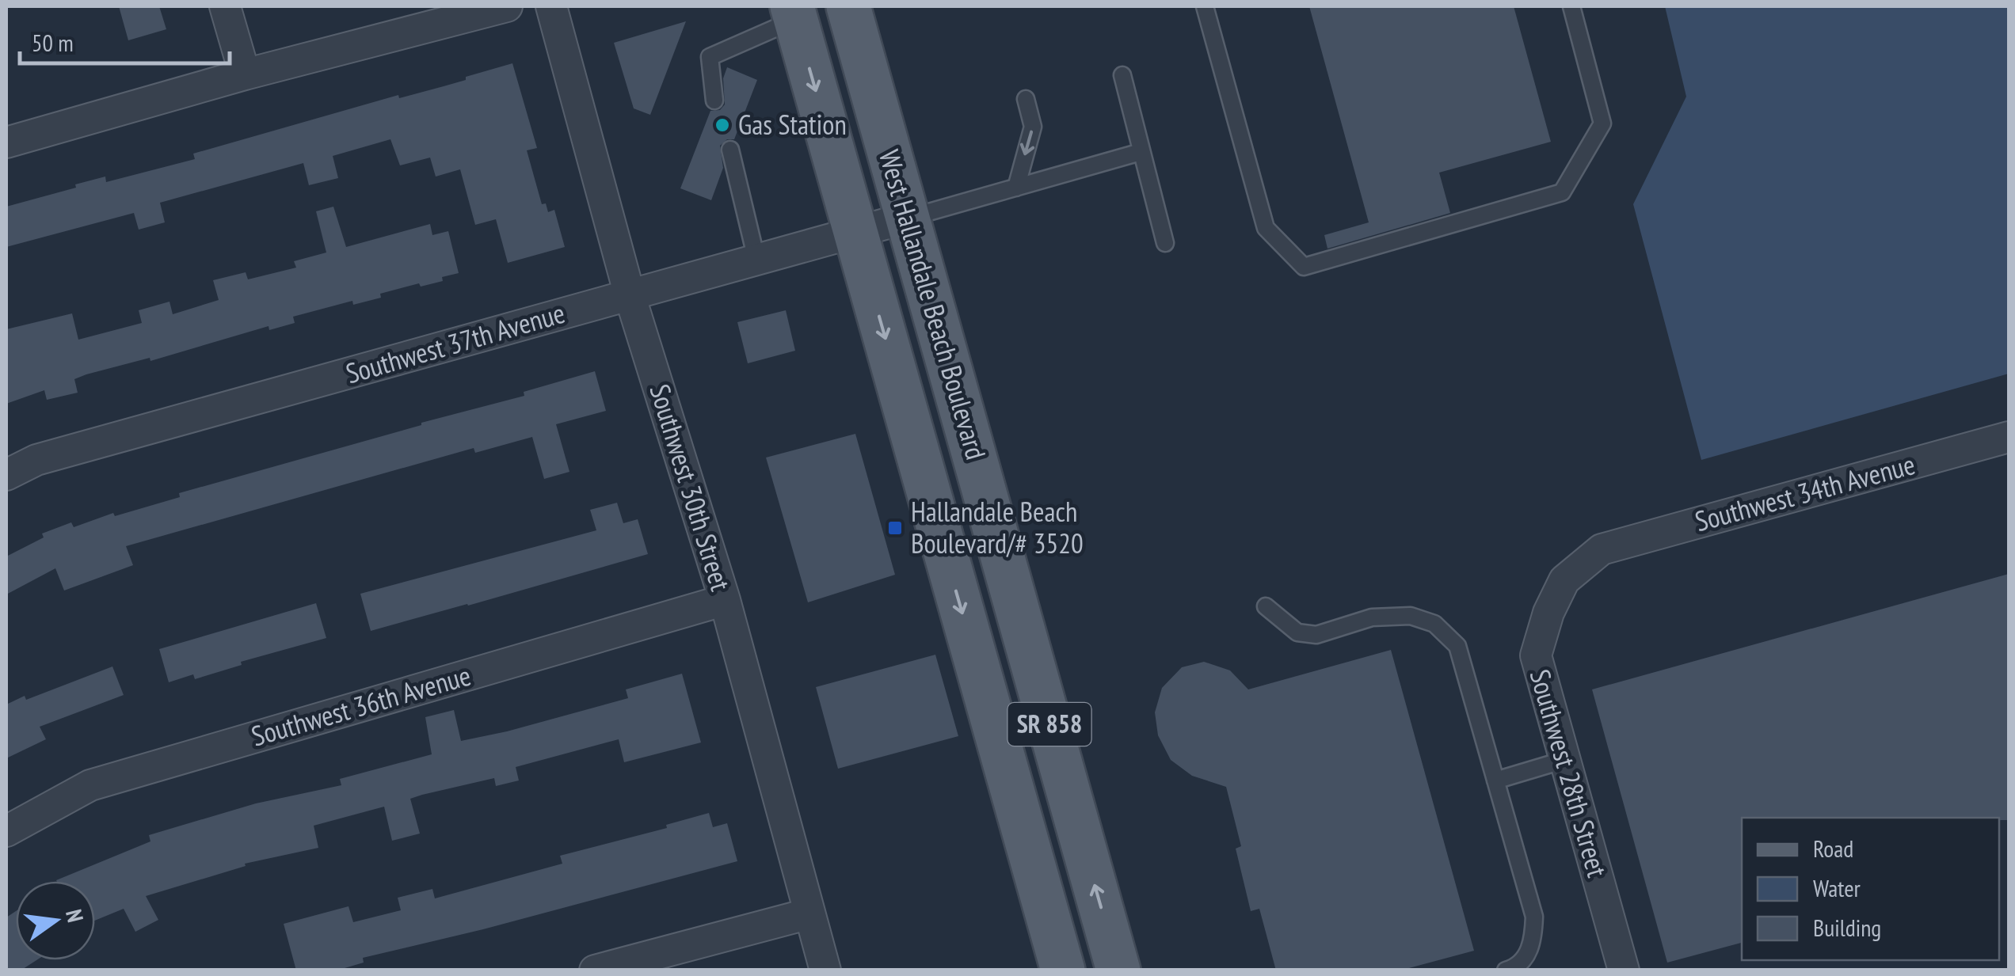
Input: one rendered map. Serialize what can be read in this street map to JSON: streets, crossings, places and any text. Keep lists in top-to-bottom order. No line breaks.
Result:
{"streets":{"main road":["West Hallandale Beach Boulevard","SR 858"],"street":["Southwest 37th Avenue","Southwest 30th Street","Southwest 34th Avenue","Southwest 36th Avenue","Southwest 28th Street"]},"crossings":[["West Hallandale Beach Boulevard","Southwest 37th Avenue"],["Southwest 37th Avenue","Southwest 30th Street"],["Southwest 30th Street","Southwest 36th Avenue"],["Southwest 34th Avenue","Southwest 28th Street"]],"places":{"other":["Gas Station"],"transit":["Hallandale Beach Boulevard/# 3520"]},"legend":["Road","Water","Building"],"scale_bar":"50 m","north":"right"}
